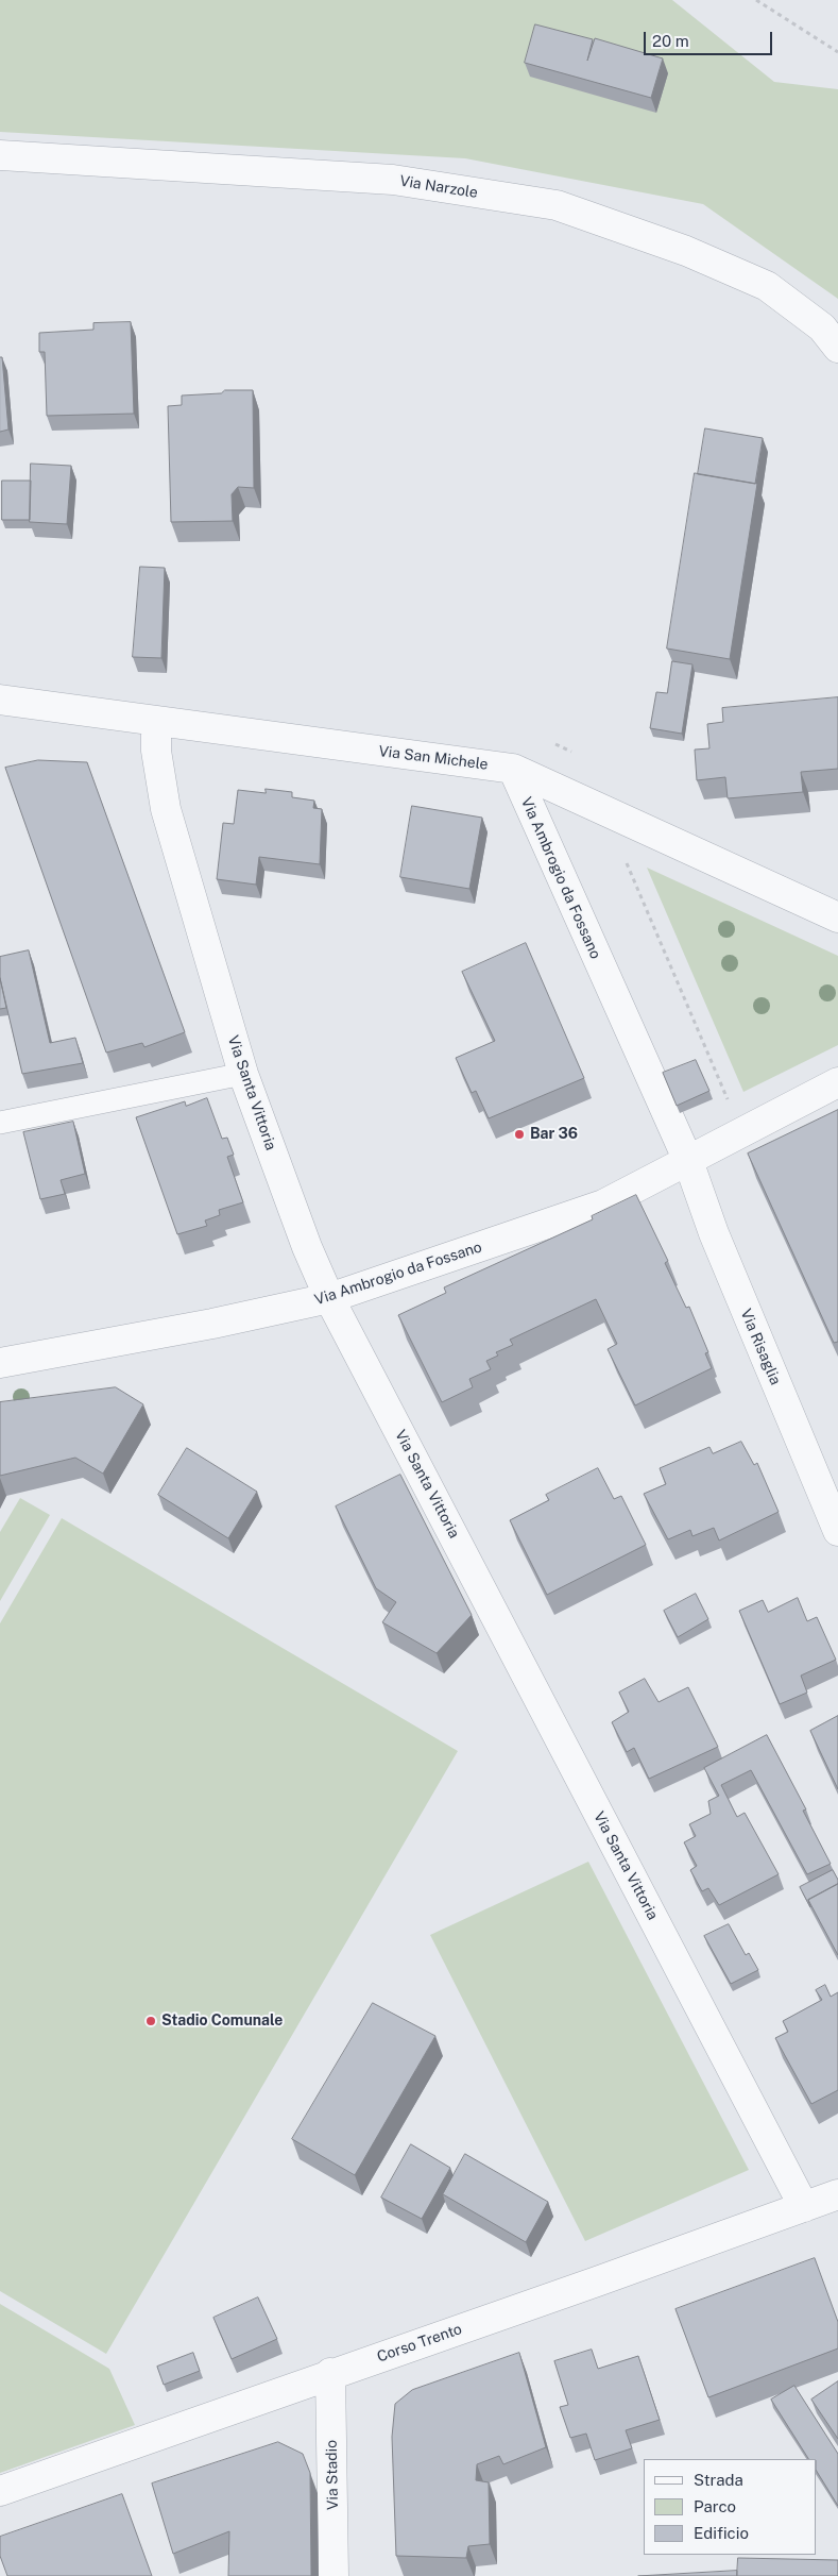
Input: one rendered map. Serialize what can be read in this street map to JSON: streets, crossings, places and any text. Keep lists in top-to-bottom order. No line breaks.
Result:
{"streets":{"street":["Via Narzole","Via San Michele","Via Ambrogio da Fossano","Via Santa Vittoria","Via Risaglia","Corso Trento","Via Stadio"]},"crossings":[["Via San Michele","Via Ambrogio da Fossano"],["Via San Michele","Via Santa Vittoria"],["Via Ambrogio da Fossano","Via Santa Vittoria"],["Via Ambrogio da Fossano","Via Risaglia"],["Via Santa Vittoria","Corso Trento"],["Corso Trento","Via Stadio"]],"places":["Bar 36","Stadio Comunale"],"legend":["Strada","Parco","Edificio"],"scale_bar":"20 m"}
